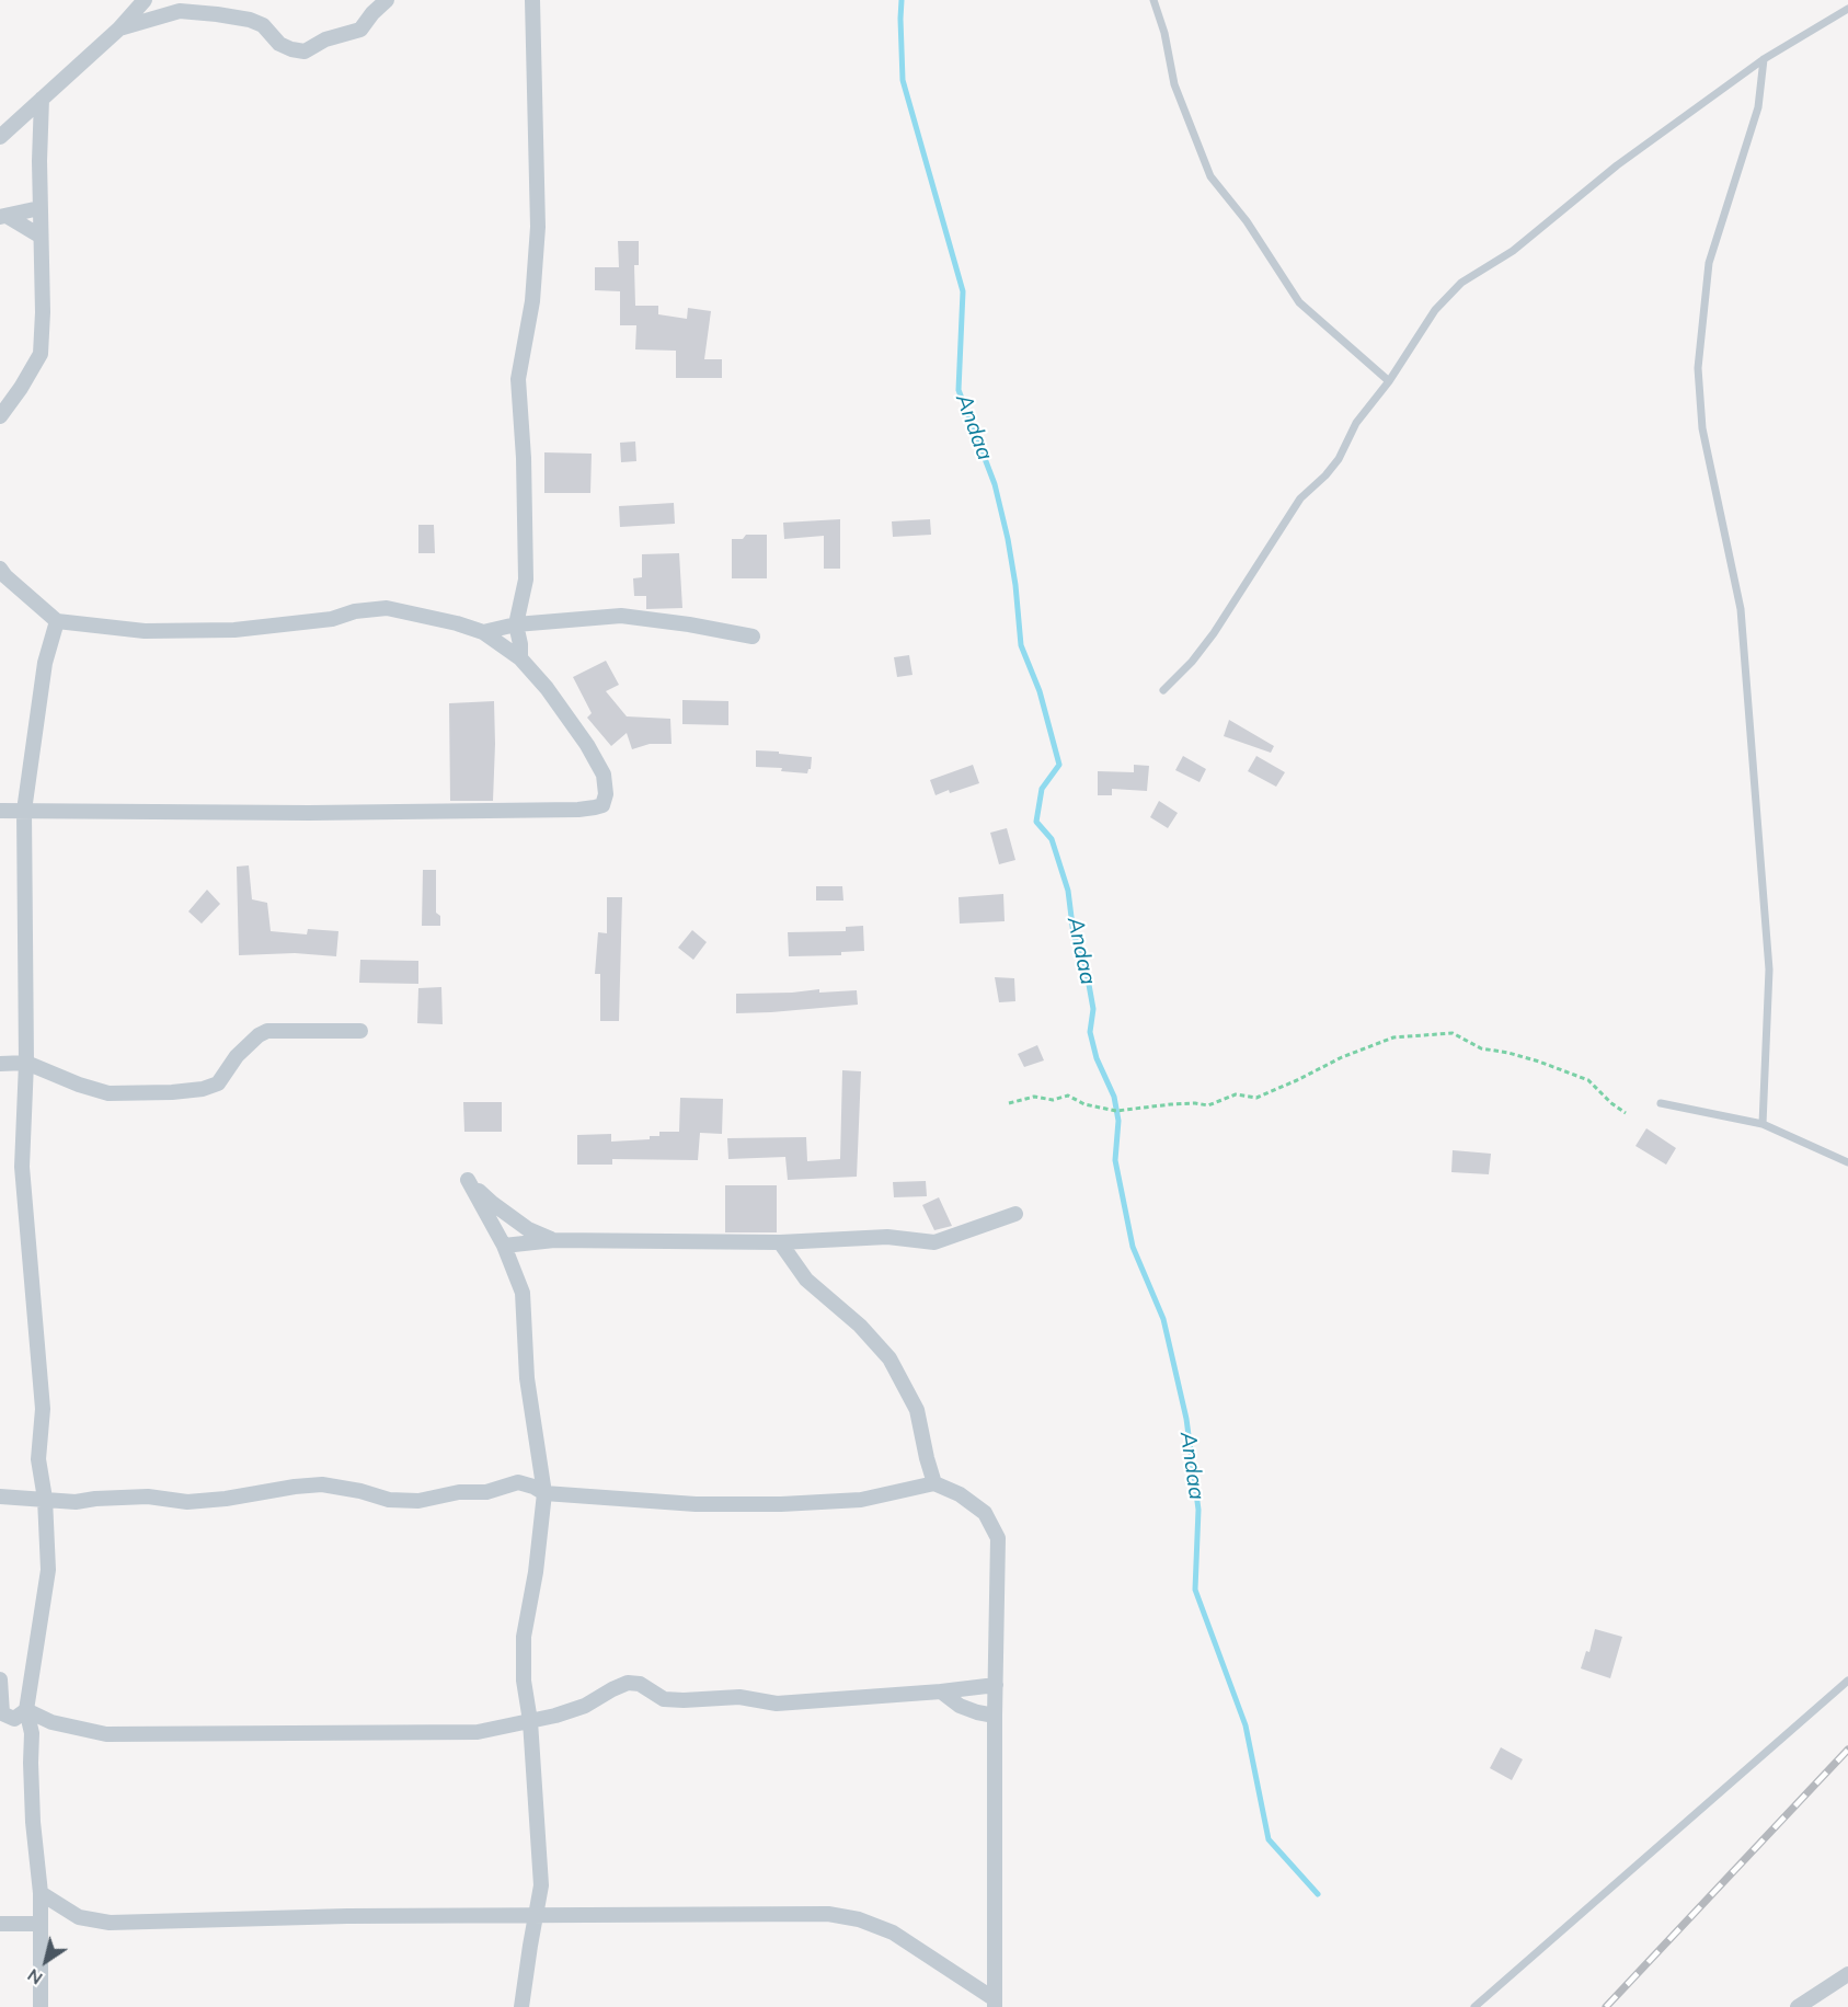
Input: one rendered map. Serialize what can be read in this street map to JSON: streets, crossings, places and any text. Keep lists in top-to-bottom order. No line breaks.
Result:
{"water":["Andaa"],"north":"bottom left"}
